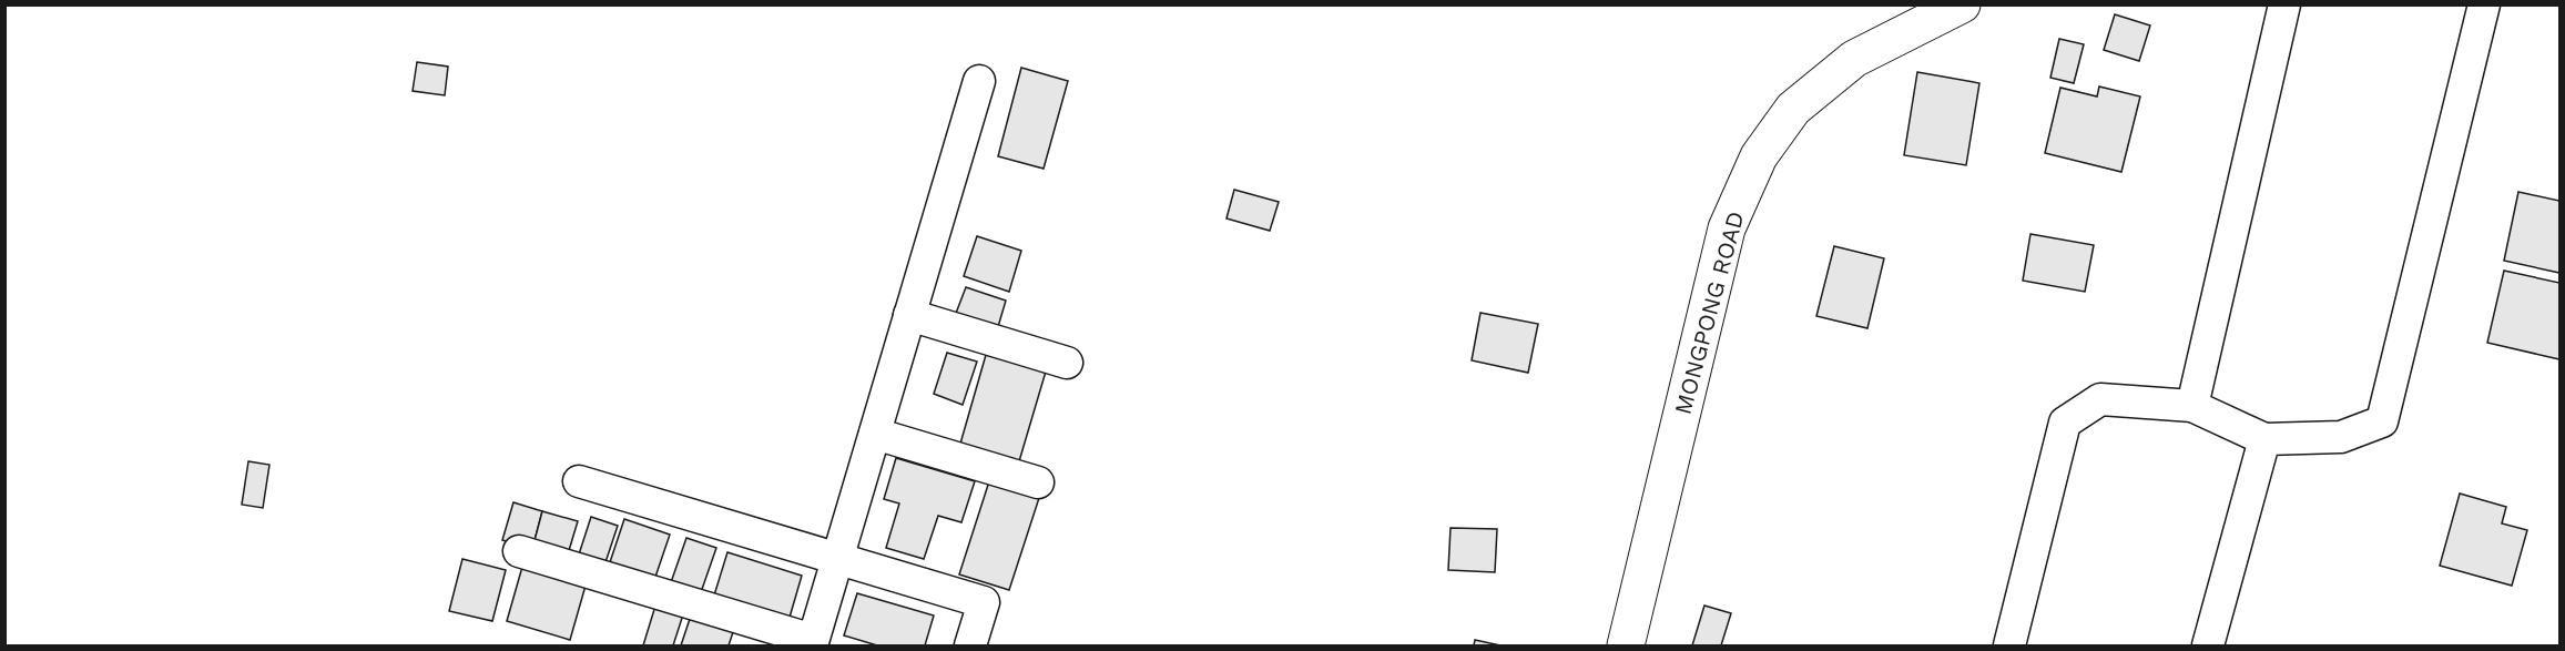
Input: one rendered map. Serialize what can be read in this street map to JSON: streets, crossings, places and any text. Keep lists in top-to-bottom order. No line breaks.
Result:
{"streets":{"main road":["MONGPONG ROAD"]}}
